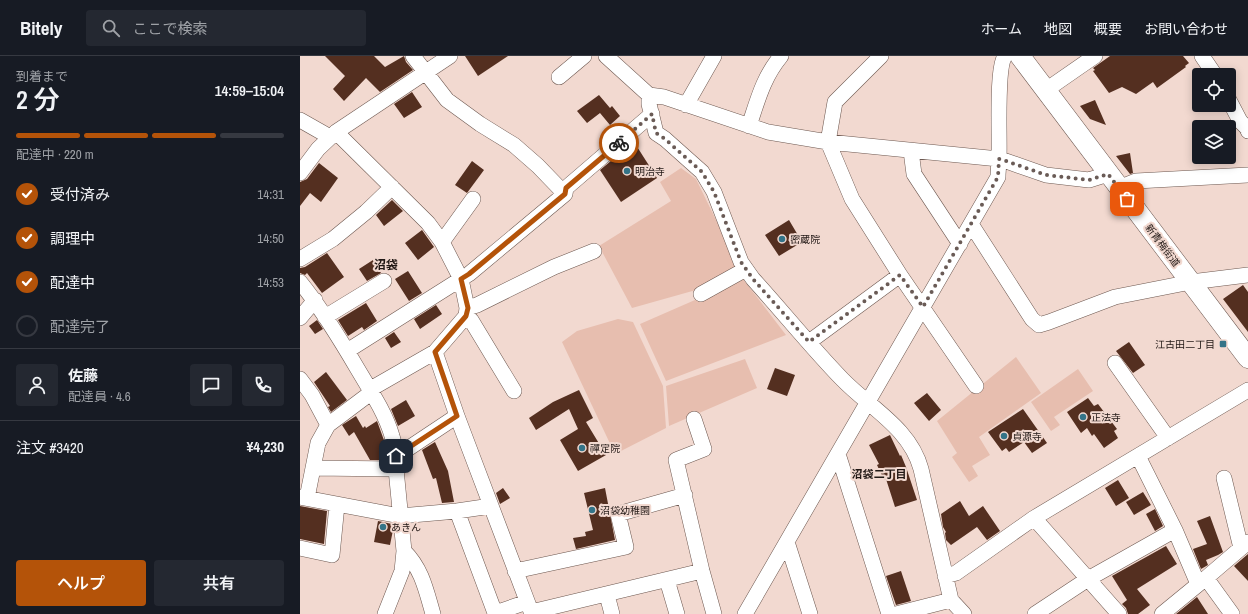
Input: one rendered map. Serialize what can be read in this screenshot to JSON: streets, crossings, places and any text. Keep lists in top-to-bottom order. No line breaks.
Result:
{"streets":{"main road":["新青梅街道"]},"districts":["沼袋","沼袋二丁目"],"places":{"other":["明治寺","密蔵院","正法寺","貞源寺","禪定院","沼袋幼稚園","あきん"],"transit":["江古田二丁目"]},"page":{"header":"Bitely","search":"ここで検索","nav":["ホーム","地図","概要","お問い合わせ"],"heading":["2 分","到着まで","14:59–15:04"],"panel":["佐藤","配達員 · 4.6","注文 #3420","¥4,230"],"bar":"配達中 · 220 m","list":[["受付済み","14:31"],["調理中","14:50"],["配達中","14:53"],"配達完了"],"buttons":["ヘルプ","共有"]}}
